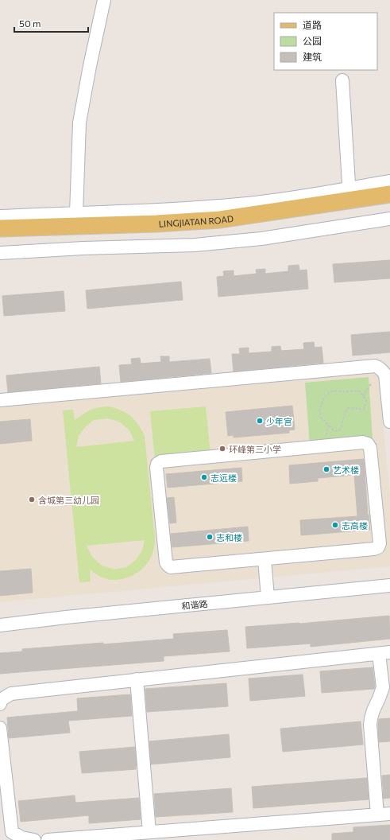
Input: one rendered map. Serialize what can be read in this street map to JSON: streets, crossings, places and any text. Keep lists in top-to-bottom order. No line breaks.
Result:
{"streets":{"main road":["LINGJIATAN ROAD"],"street":["和谐路"]},"places":["少年宫","环峰第三小学","艺术楼","志远楼","含城第三幼儿园","志高楼","志和楼"],"legend":["道路","公园","建筑"],"scale_bar":"50 m"}
